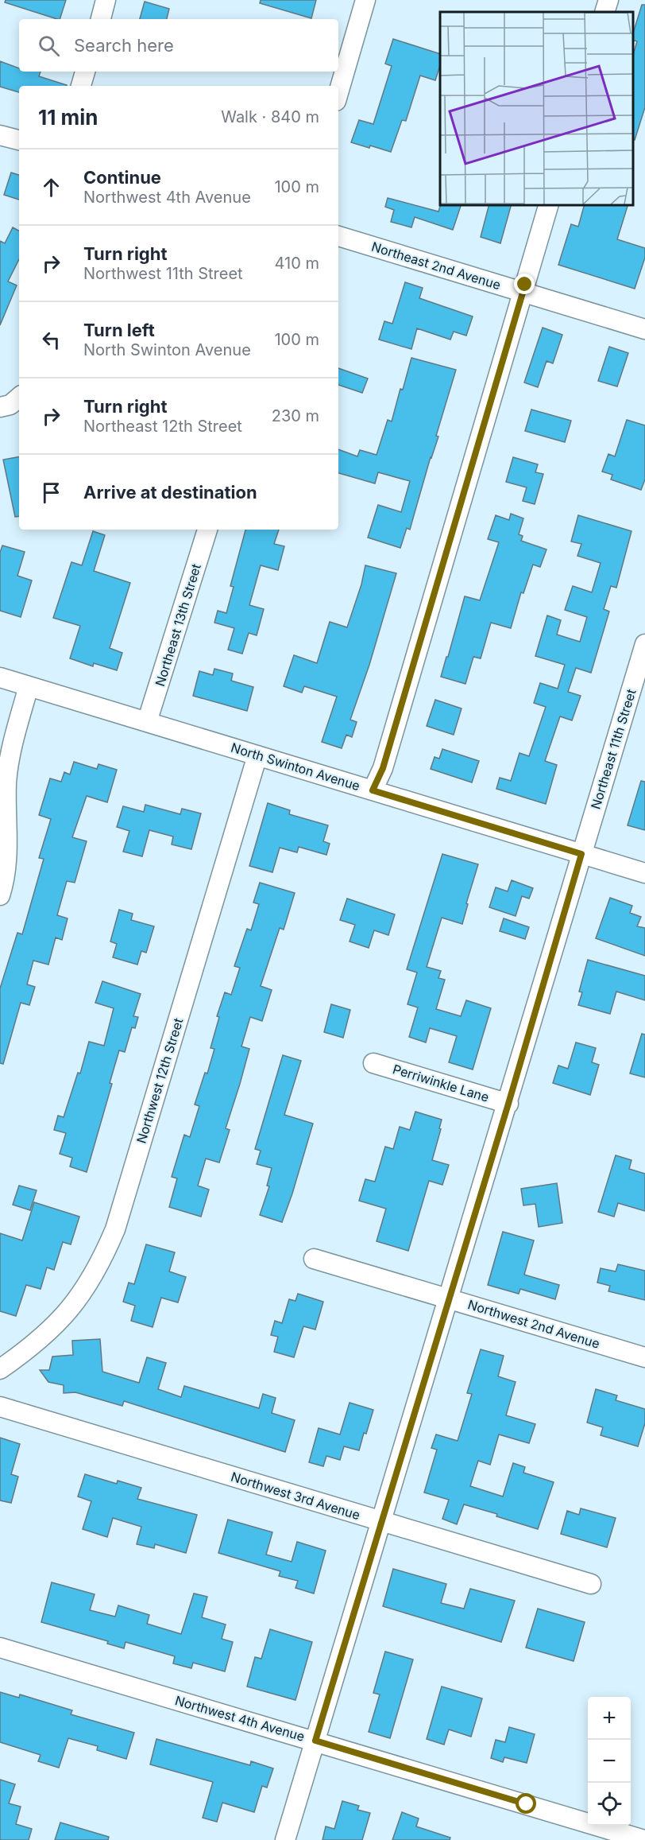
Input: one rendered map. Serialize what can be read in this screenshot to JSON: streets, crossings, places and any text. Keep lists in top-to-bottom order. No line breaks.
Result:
{"streets":{"street":["Northeast 2nd Avenue","Northeast 13th Street","Northeast 11th Street","North Swinton Avenue","Northwest 12th Street","Perriwinkle Lane","Northwest 2nd Avenue","Northwest 3rd Avenue","Northwest 4th Avenue"]},"crossings":[["Northeast 13th Street","North Swinton Avenue"],["Northeast 11th Street","North Swinton Avenue"],["Northeast 11th Street","Perriwinkle Lane"],["Northeast 11th Street","Northwest 2nd Avenue"],["Northeast 11th Street","Northwest 3rd Avenue"],["Northeast 11th Street","Northwest 4th Avenue"],["North Swinton Avenue","Northwest 12th Street"]],"page":{"search":"Search here","heading":["11 min","Walk · 840 m"],"list":[["Continue","Northwest 4th Avenue","100 m"],["Turn right","Northwest 11th Street","410 m"],["Turn left","North Swinton Avenue","100 m"],["Turn right","Northeast 12th Street","230 m"],"Arrive at destination"],"map_buttons":["+","−"]}}
